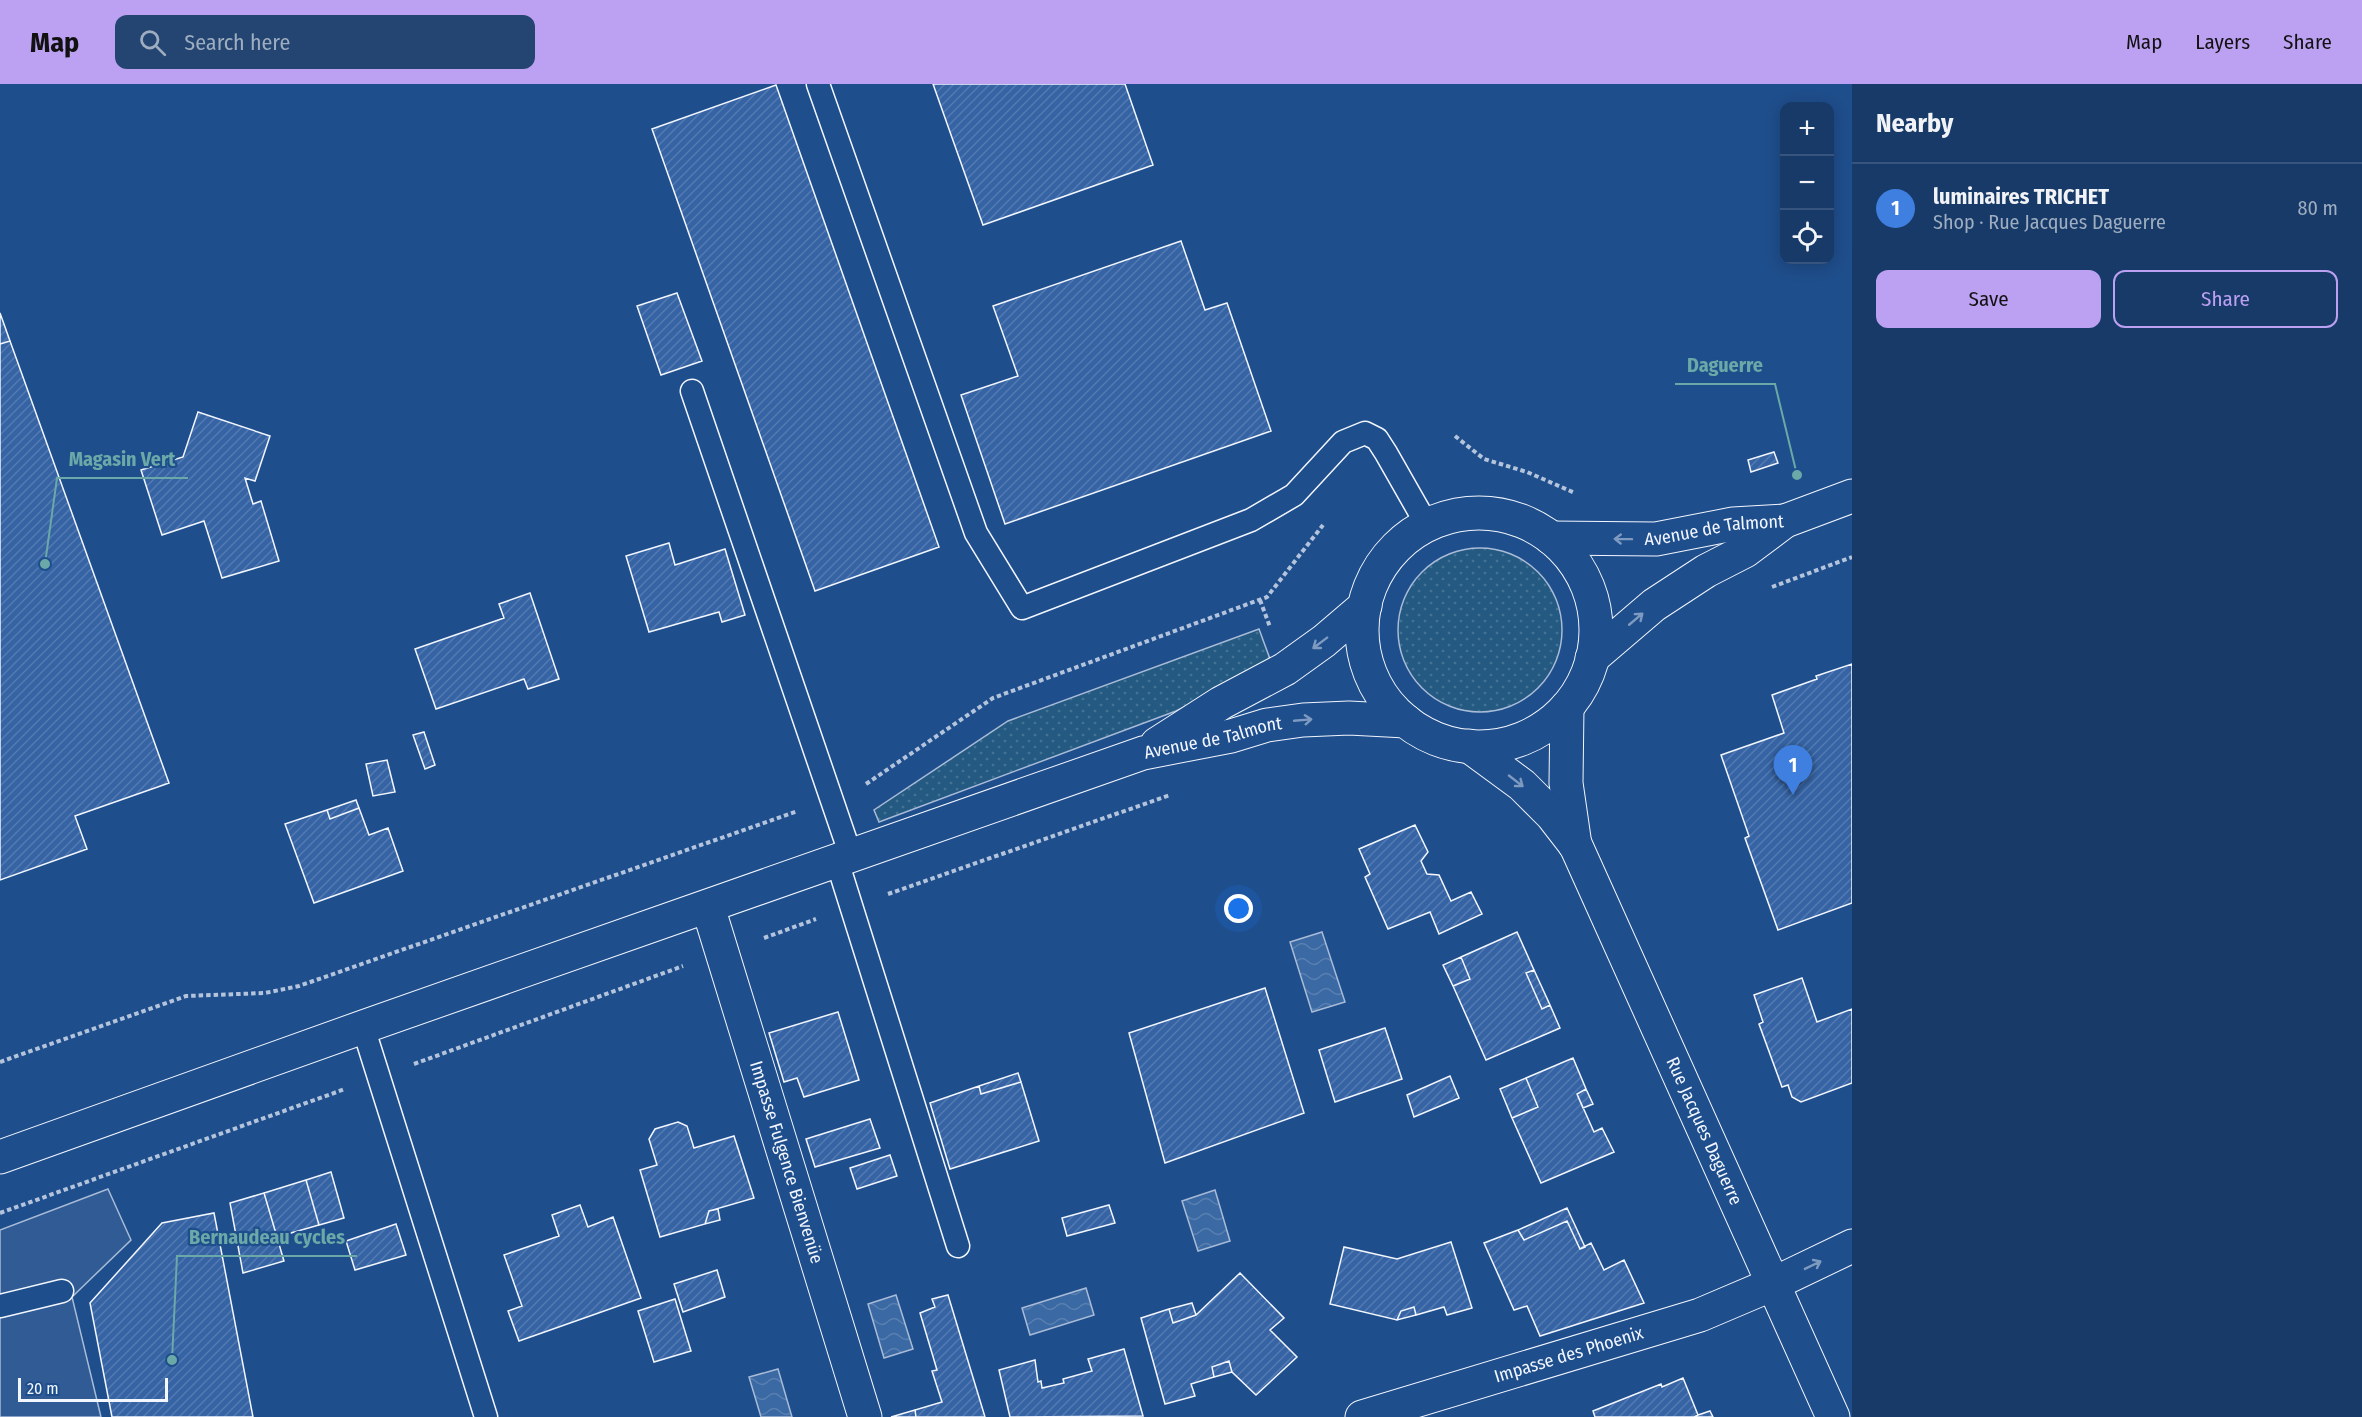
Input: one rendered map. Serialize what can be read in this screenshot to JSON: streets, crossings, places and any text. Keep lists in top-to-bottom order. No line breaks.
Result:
{"streets":{"main road":["Avenue de Talmont","Rue Jacques Daguerre","Impasse Fulgence Bienvenüe","Impasse des Phoenix"]},"crossings":[["Rue Jacques Daguerre","Impasse des Phoenix"]],"places":["Daguerre","Magasin Vert","Bernaudeau cycles"],"scale_bar":"20 m","page":{"header":"Map","search":"Search here","nav":["Map","Layers","Share"],"heading":"Nearby","map_buttons":["+","−"],"list":[{"mark":"1","name":"luminaires TRICHET","note":"Shop · Rue Jacques Daguerre","value":"80 m"}],"buttons":["Save","Share"],"pins":"1","scale":"20 m"}}
